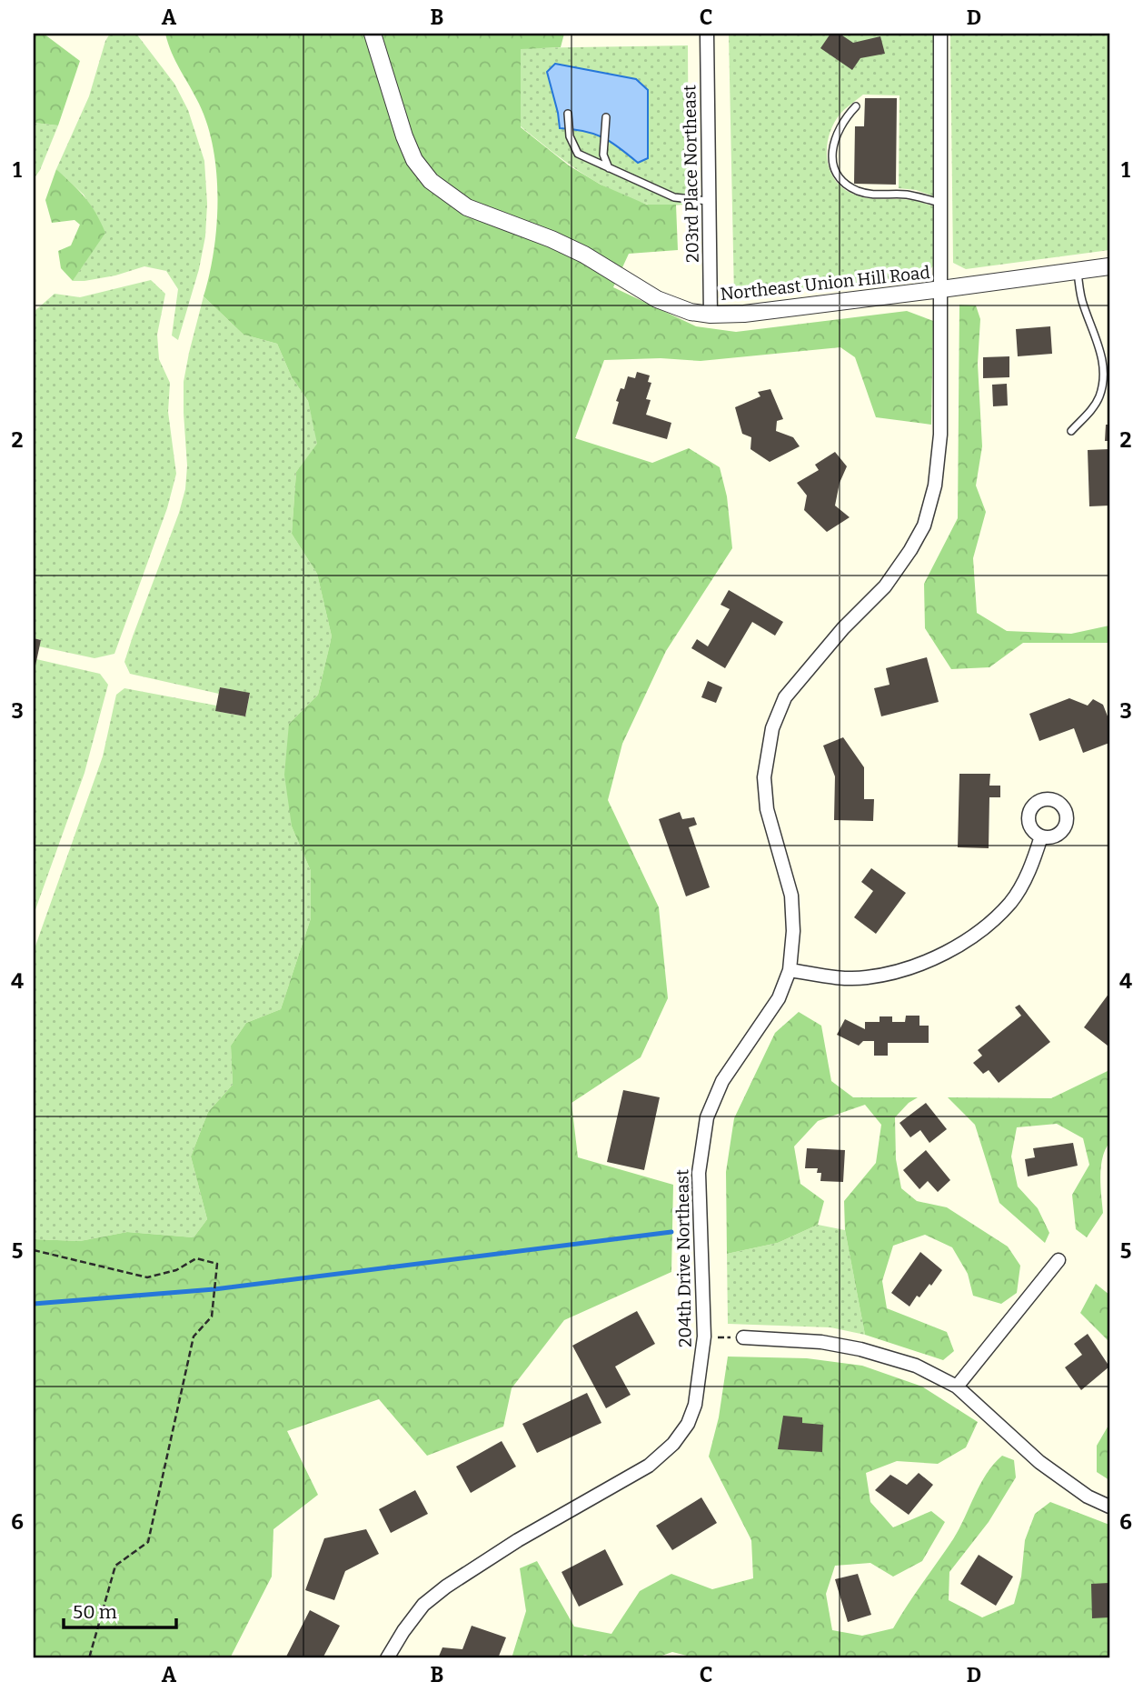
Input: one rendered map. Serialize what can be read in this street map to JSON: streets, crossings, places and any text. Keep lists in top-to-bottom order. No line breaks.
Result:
{"streets":{"street":["203rd Place Northeast","Northeast Union Hill Road","204th Drive Northeast"]},"crossings":[["203rd Place Northeast","Northeast Union Hill Road"],["Northeast Union Hill Road","204th Drive Northeast"]],"scale_bar":"50 m","grid":{"columns":["A","B","C","D"],"rows":["1","2","3","4","5","6"]}}
